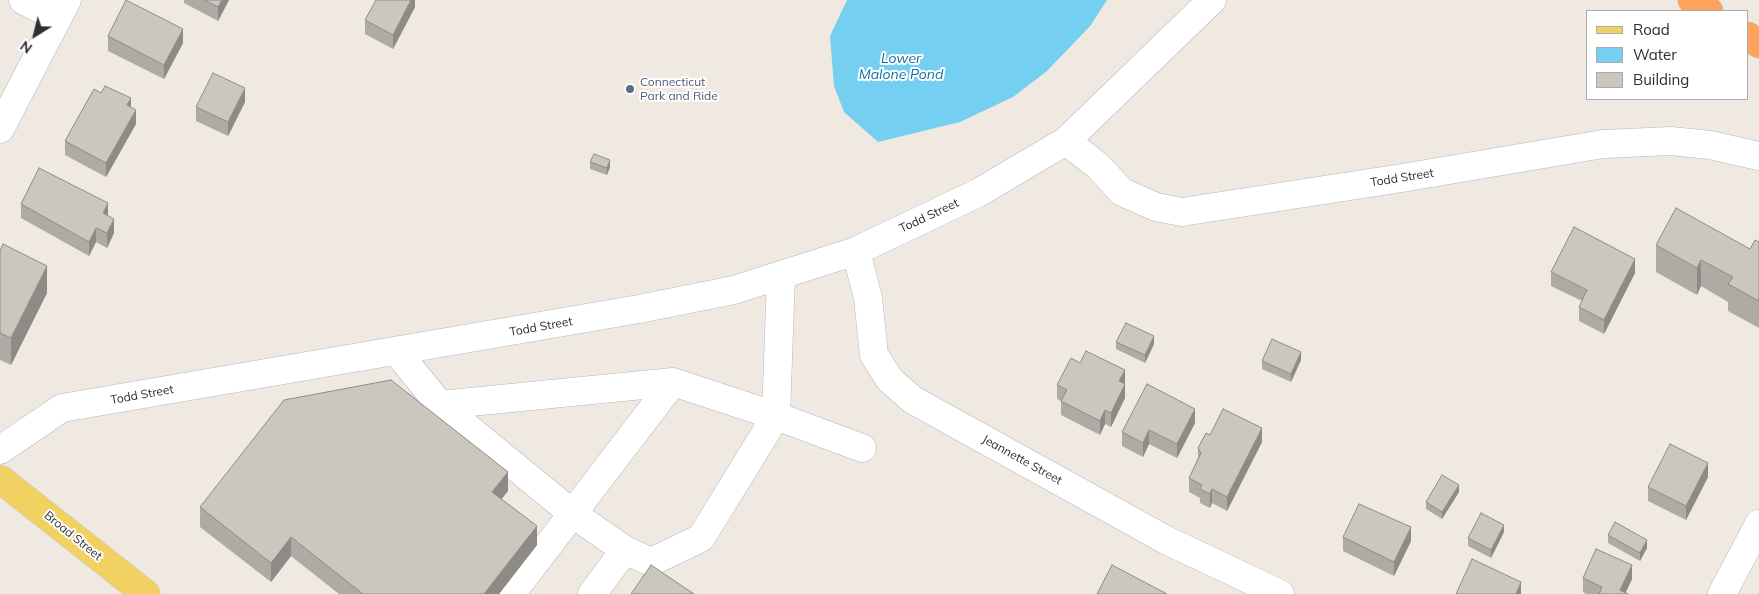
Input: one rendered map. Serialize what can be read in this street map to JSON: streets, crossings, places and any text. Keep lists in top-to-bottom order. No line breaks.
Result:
{"streets":{"main road":["Broad Street"],"street":["Todd Street","Jeannette Street"]},"crossings":[["Todd Street","Jeannette Street"]],"water":["Lower Malone Pond"],"places":["Connecticut Park and Ride"],"legend":["Road","Water","Building"],"north":"bottom left"}
